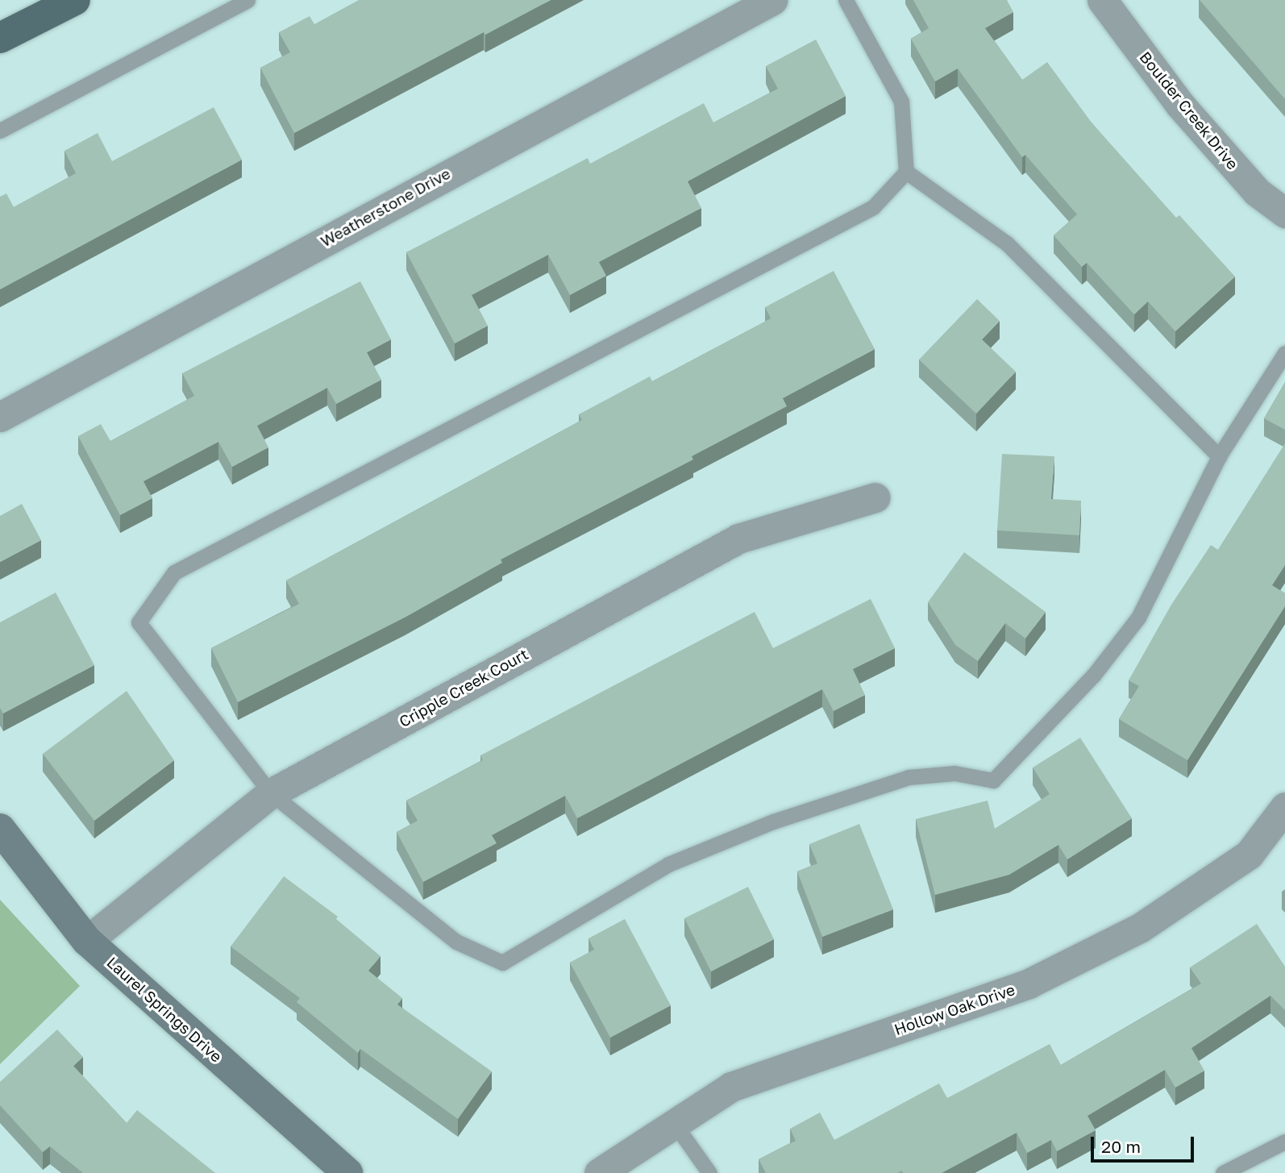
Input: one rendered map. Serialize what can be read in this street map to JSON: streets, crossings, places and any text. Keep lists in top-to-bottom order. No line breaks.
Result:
{"streets":{"street":["Boulder Creek Drive","Weatherstone Drive","Cripple Creek Court","Laurel Springs Drive","Hollow Oak Drive"]},"crossings":[["Cripple Creek Court","Laurel Springs Drive"]],"scale_bar":"20 m"}
